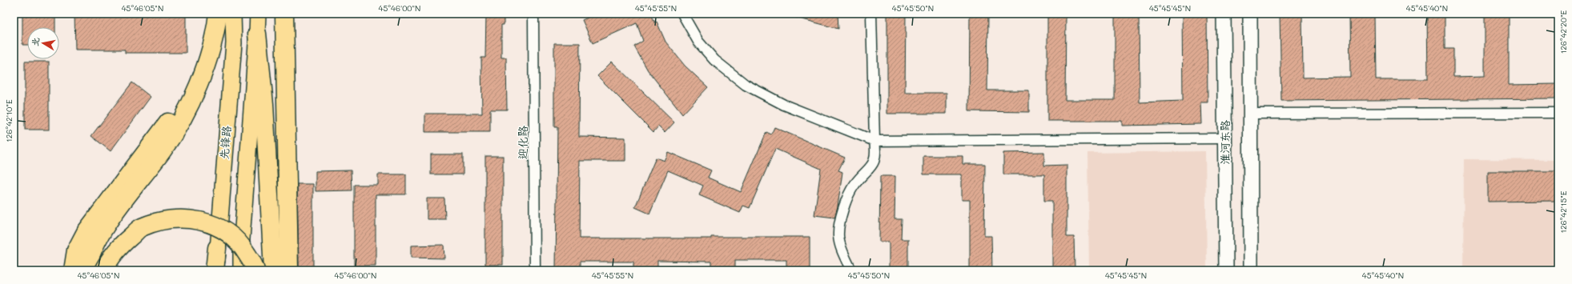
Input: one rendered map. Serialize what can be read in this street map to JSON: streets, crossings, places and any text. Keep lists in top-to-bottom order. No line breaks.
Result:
{"streets":{"main road":["先锋路","淮河东路"],"street":["迎化路"]},"north":"left","coordinates":["45°46'05\"N","45°46'00\"N","45°45'55\"N","45°45'50\"N","45°45'45\"N","45°45'40\"N","126°42'20\"E","126°42'10\"E","126°42'15\"E"]}
